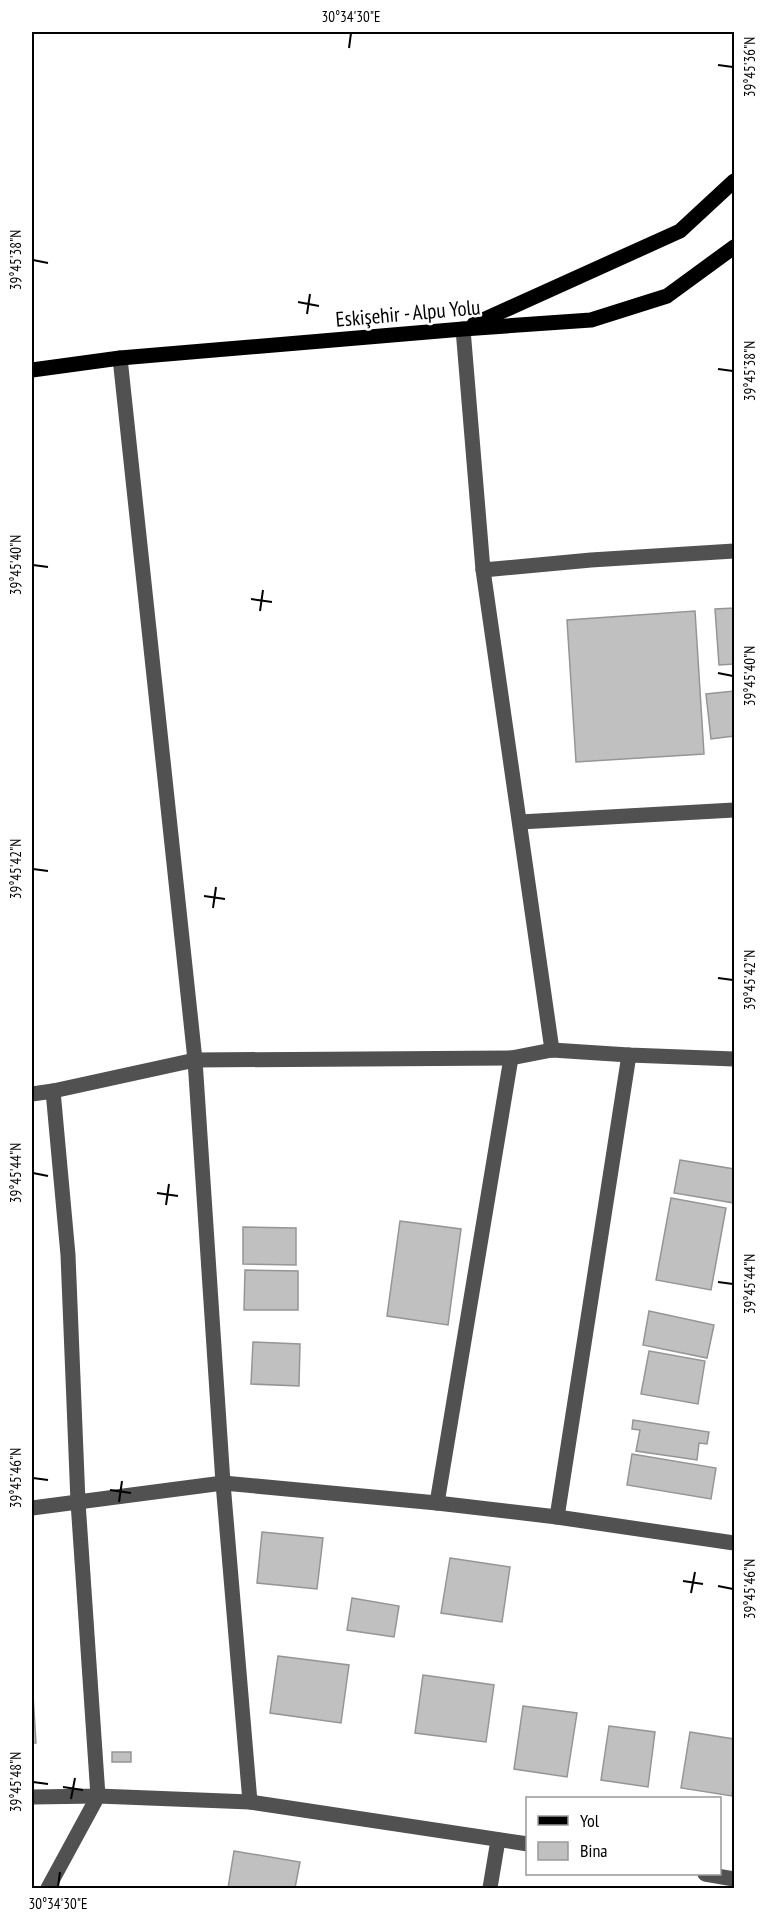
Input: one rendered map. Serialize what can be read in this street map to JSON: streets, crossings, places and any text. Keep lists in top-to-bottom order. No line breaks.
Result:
{"streets":{"main road":["Eskişehir - Alpu Yolu"]},"legend":["Yol","Bina"],"coordinates":["30°34'30\"E","39°45'36\"N","39°45'38\"N","39°45'40\"N","39°45'42\"N","39°45'44\"N","39°45'46\"N","39°45'48\"N"]}
